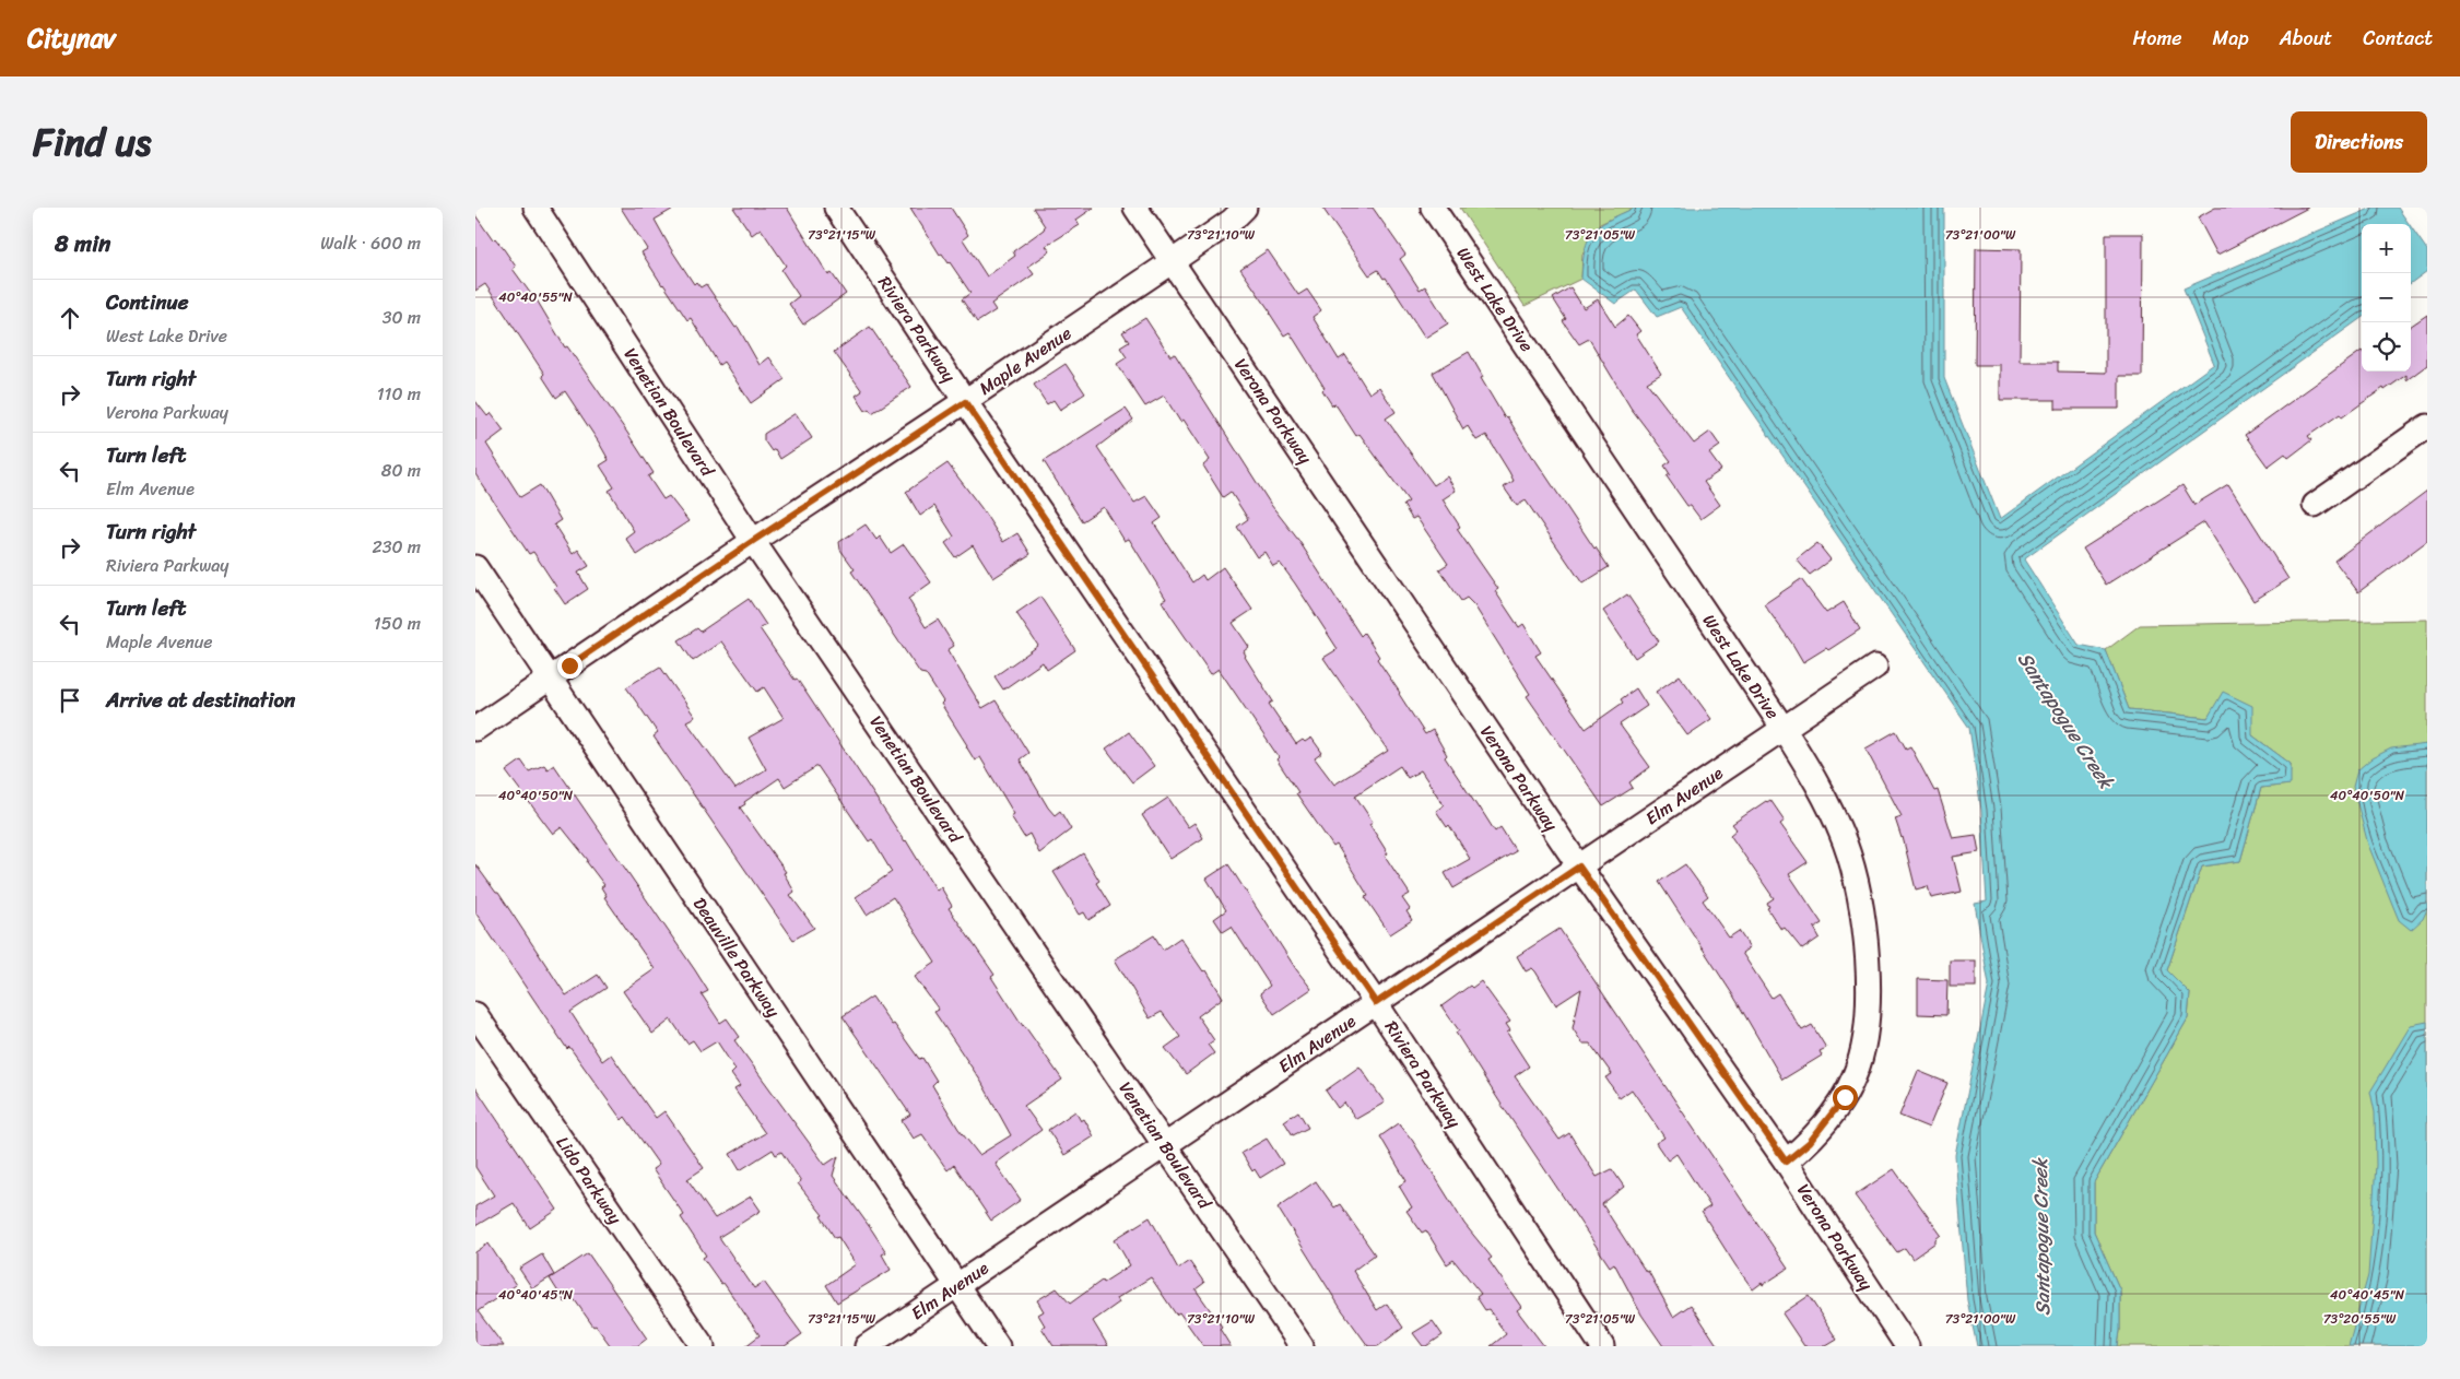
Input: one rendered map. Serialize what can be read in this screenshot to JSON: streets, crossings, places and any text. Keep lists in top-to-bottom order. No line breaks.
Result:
{"streets":{"street":["West Lake Drive","Riviera Parkway","Maple Avenue","Verona Parkway","Venetian Boulevard","Elm Avenue","Deauville Parkway","Lido Parkway"]},"crossings":[["West Lake Drive","Verona Parkway"],["West Lake Drive","Elm Avenue"],["Riviera Parkway","Maple Avenue"],["Riviera Parkway","Elm Avenue"],["Maple Avenue","Verona Parkway"],["Maple Avenue","Venetian Boulevard"],["Maple Avenue","Deauville Parkway"],["Verona Parkway","Elm Avenue"],["Venetian Boulevard","Elm Avenue"],["Elm Avenue","Deauville Parkway"]],"water":["Santapogue Creek"],"page":{"header":"Citynav","nav":["Home","Map","About","Contact"],"title":"Find us","buttons":"Directions","heading":["8 min","Walk · 600 m"],"map_buttons":["+","−"],"list":[["Continue","West Lake Drive","30 m"],["Turn right","Verona Parkway","110 m"],["Turn left","Elm Avenue","80 m"],["Turn right","Riviera Parkway","230 m"],["Turn left","Maple Avenue","150 m"],"Arrive at destination"]},"coordinates":["73°21'15\"W","73°21'10\"W","73°21'05\"W","73°21'00\"W","40°40'55\"N","40°40'50\"N","40°40'45\"N","73°20'55\"W"]}
